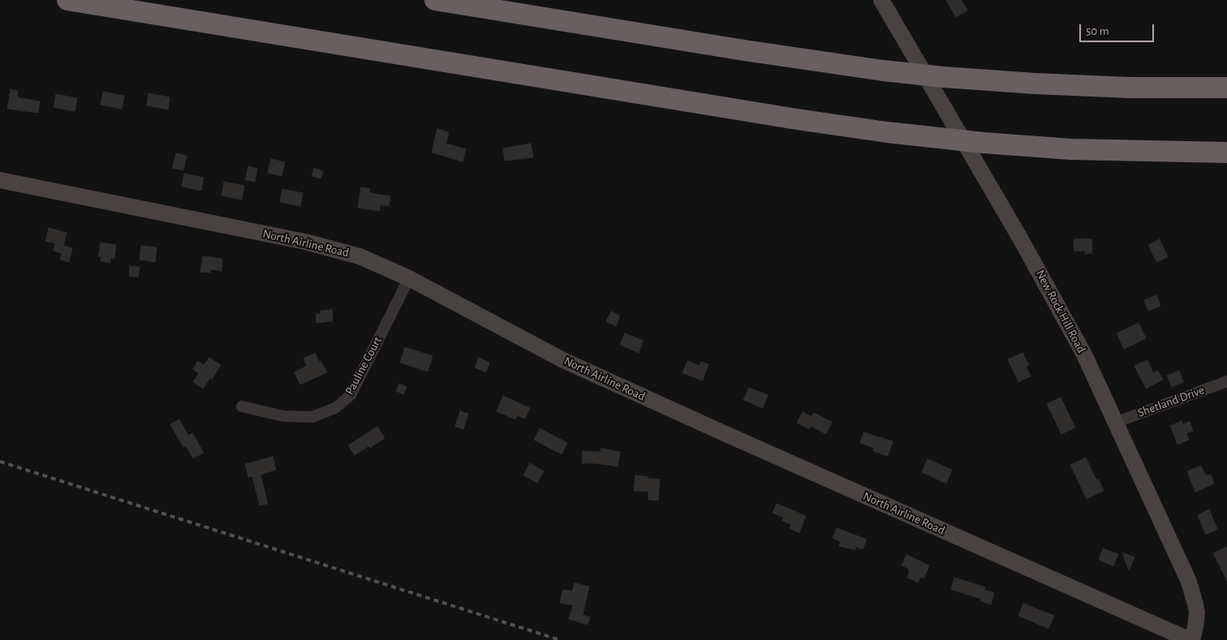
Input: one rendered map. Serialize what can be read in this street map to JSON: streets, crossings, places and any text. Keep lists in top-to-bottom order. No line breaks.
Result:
{"streets":{"main road":["North Airline Road","New Rock Hill Road"],"street":["Pauline Court","Shetland Drive"]},"crossings":[["North Airline Road","New Rock Hill Road"],["North Airline Road","Pauline Court"],["New Rock Hill Road","Shetland Drive"]],"scale_bar":"50 m"}
